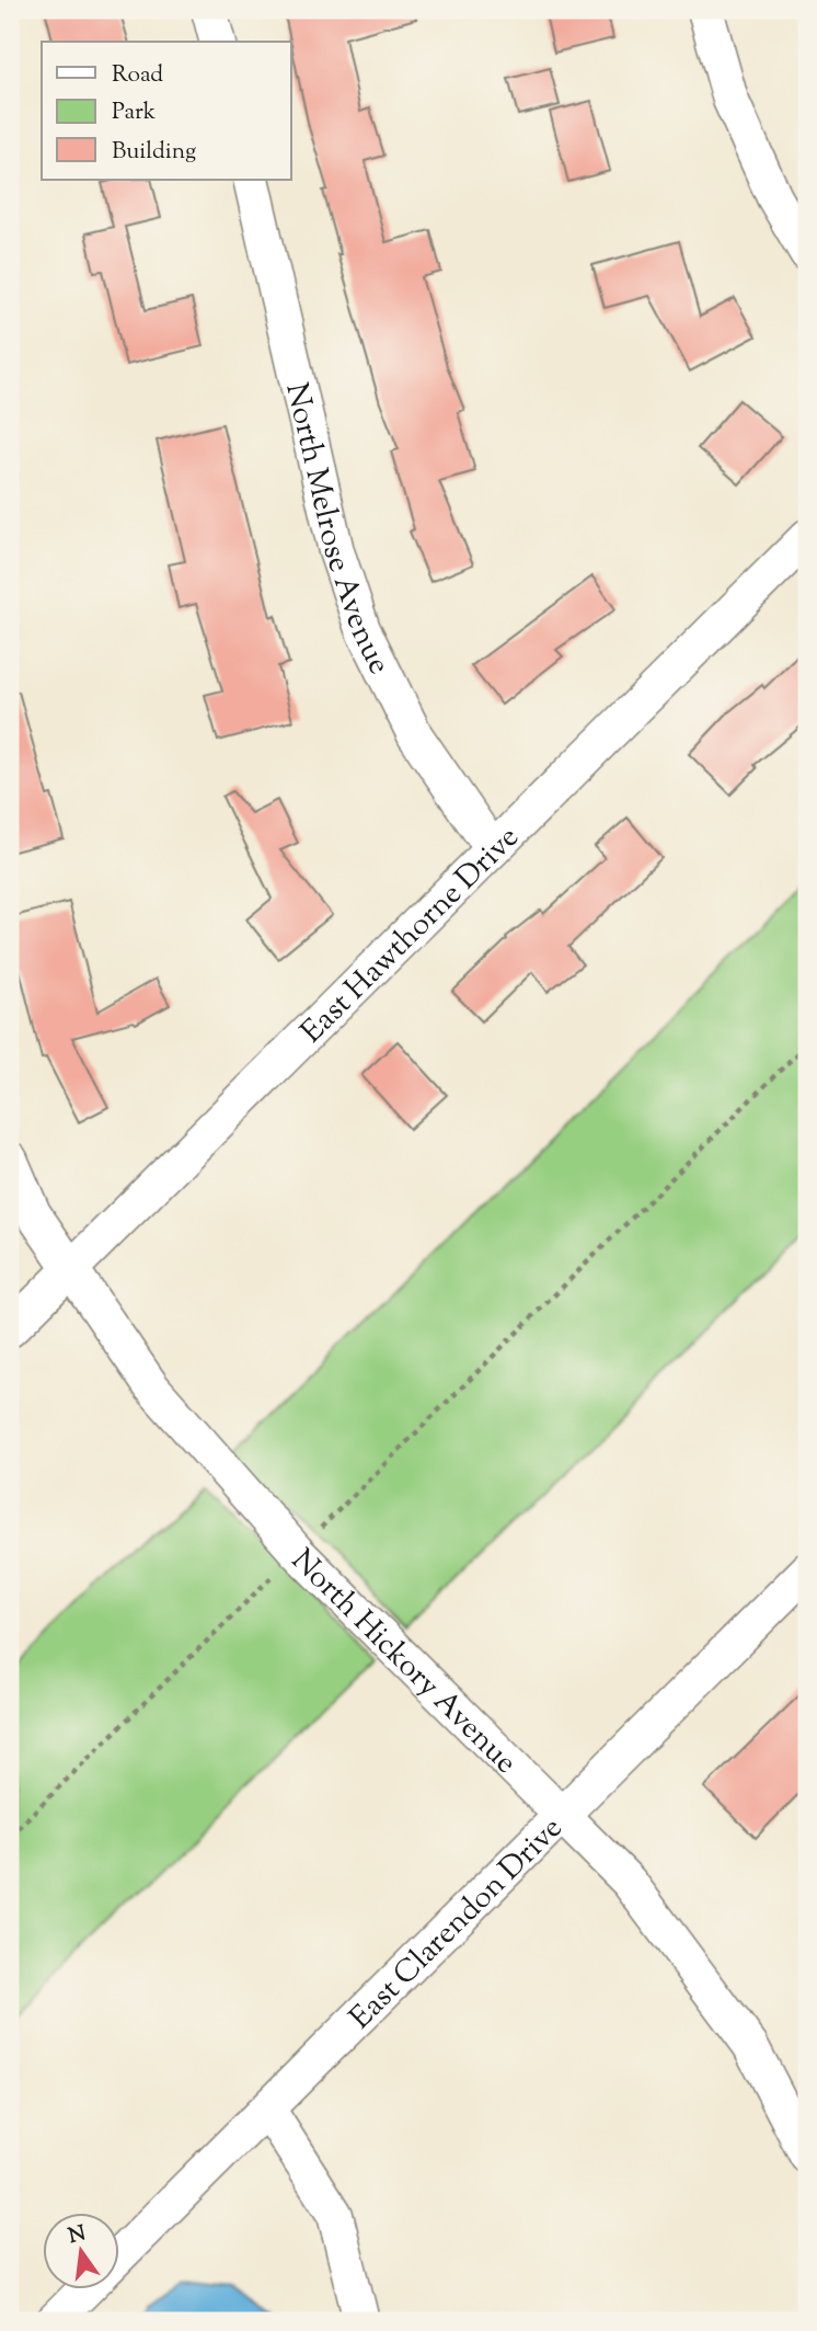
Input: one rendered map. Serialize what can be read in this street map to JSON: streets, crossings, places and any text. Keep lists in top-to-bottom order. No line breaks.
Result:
{"streets":{"street":["North Melrose Avenue","East Hawthorne Drive","North Hickory Avenue","East Clarendon Drive"]},"crossings":[["North Melrose Avenue","East Hawthorne Drive"],["East Hawthorne Drive","North Hickory Avenue"],["North Hickory Avenue","East Clarendon Drive"]],"legend":["Road","Park","Building"],"north":"top"}
